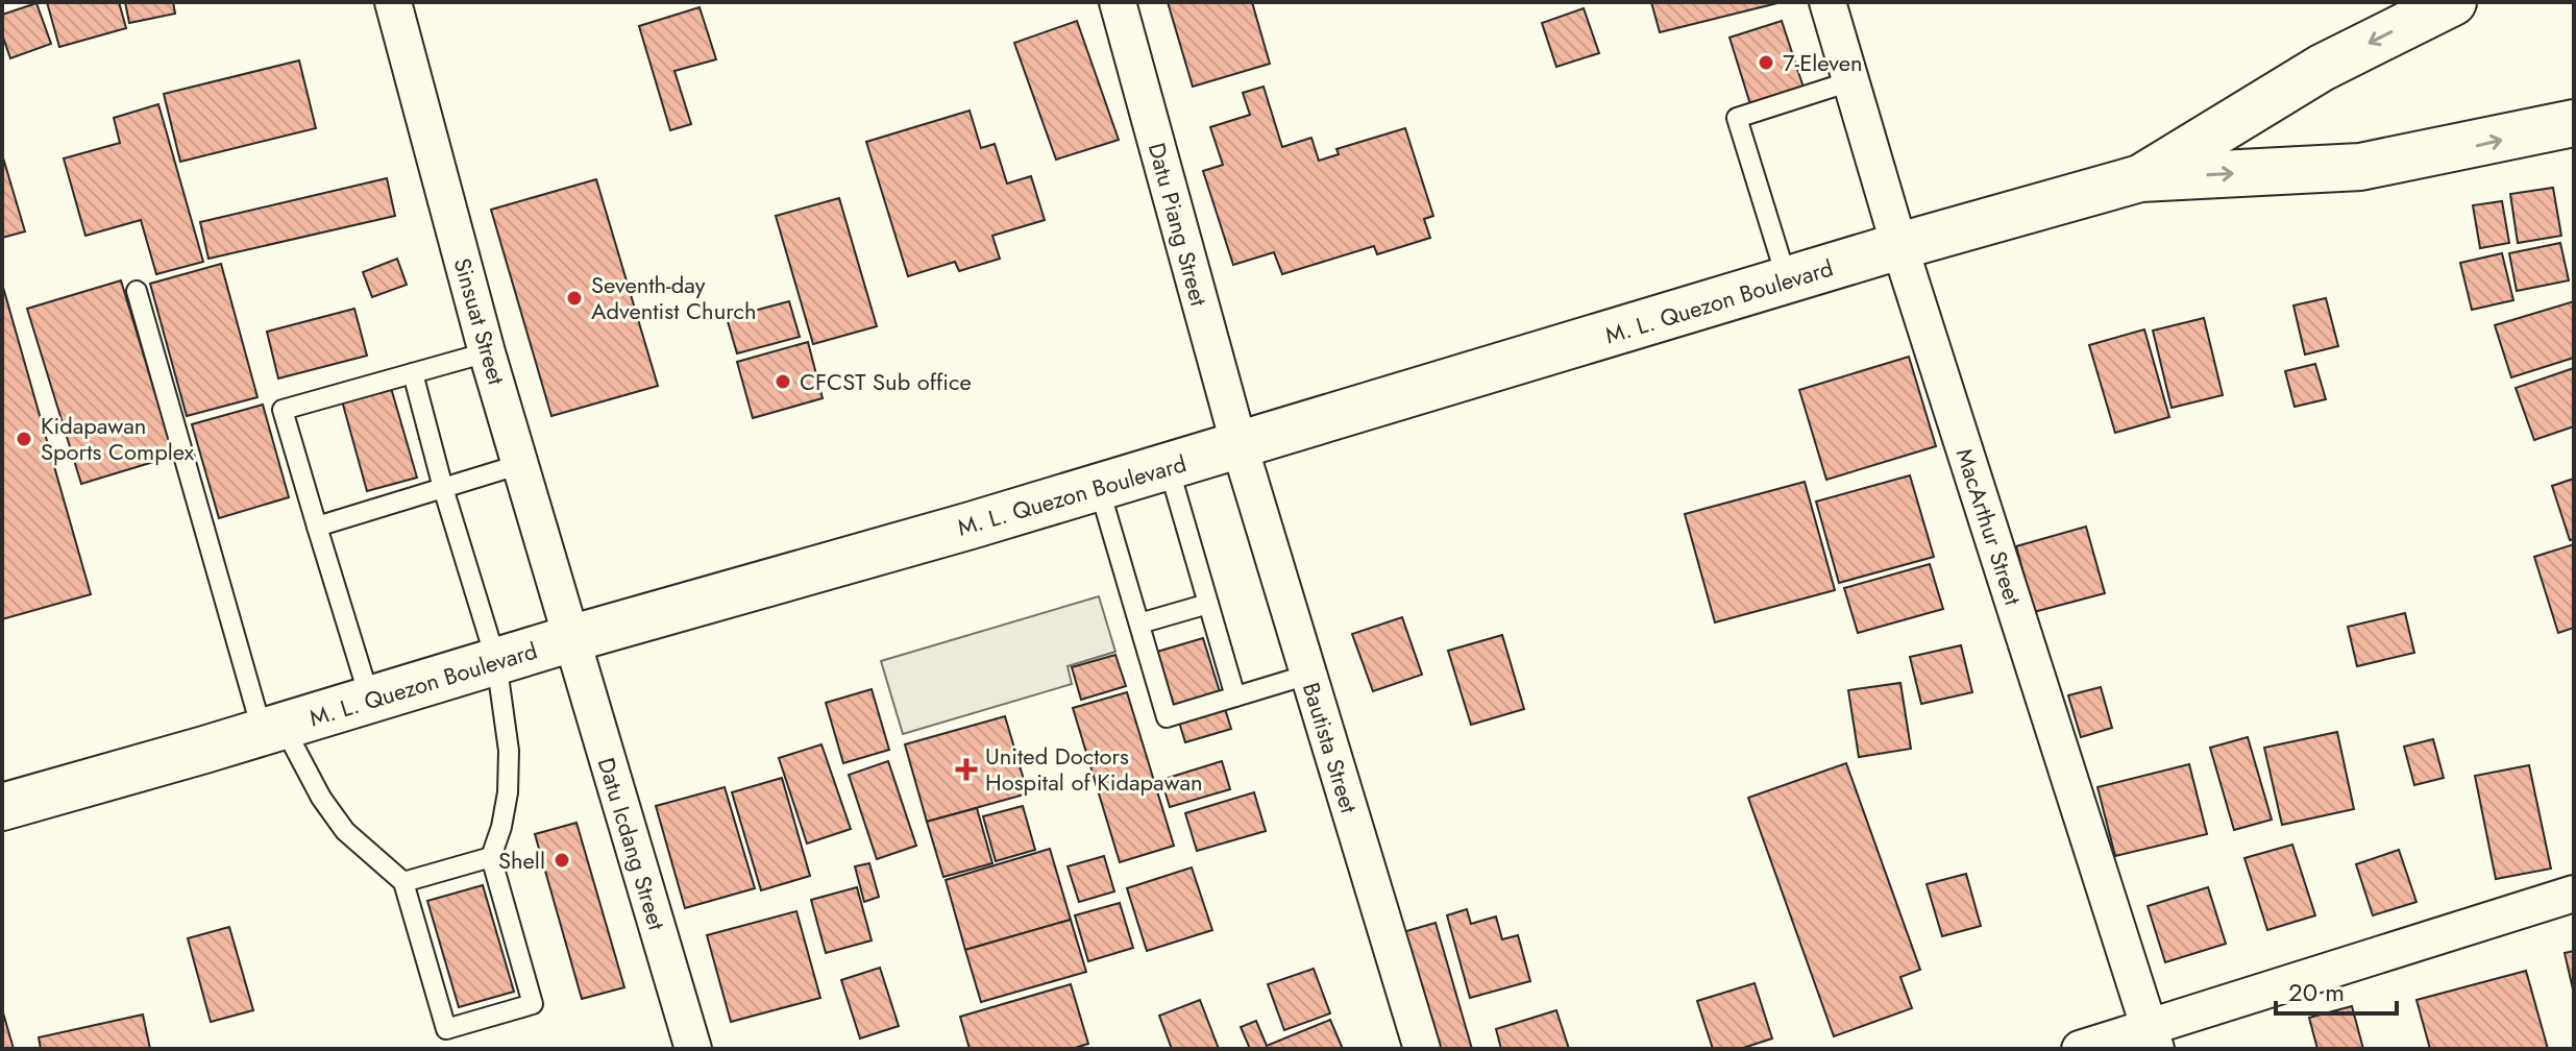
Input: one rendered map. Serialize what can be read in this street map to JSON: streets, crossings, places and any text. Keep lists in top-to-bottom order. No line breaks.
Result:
{"streets":{"highway":["M. L. Quezon Boulevard"],"street":["Datu Piang Street","Sinsuat Street","MacArthur Street","Bautista Street","Datu Icdang Street"]},"crossings":[["Datu Piang Street","M. L. Quezon Boulevard"],["Datu Piang Street","Bautista Street"],["M. L. Quezon Boulevard","Sinsuat Street"],["M. L. Quezon Boulevard","MacArthur Street"],["M. L. Quezon Boulevard","Bautista Street"],["M. L. Quezon Boulevard","Datu Icdang Street"],["Sinsuat Street","Datu Icdang Street"]],"places":{"other":["7-Eleven","Seventh-day Adventist Church","CFCST Sub office","Kidapawan Sports Complex","Shell"],"health":["United Doctors Hospital of Kidapawan"]},"scale_bar":"20 m"}
